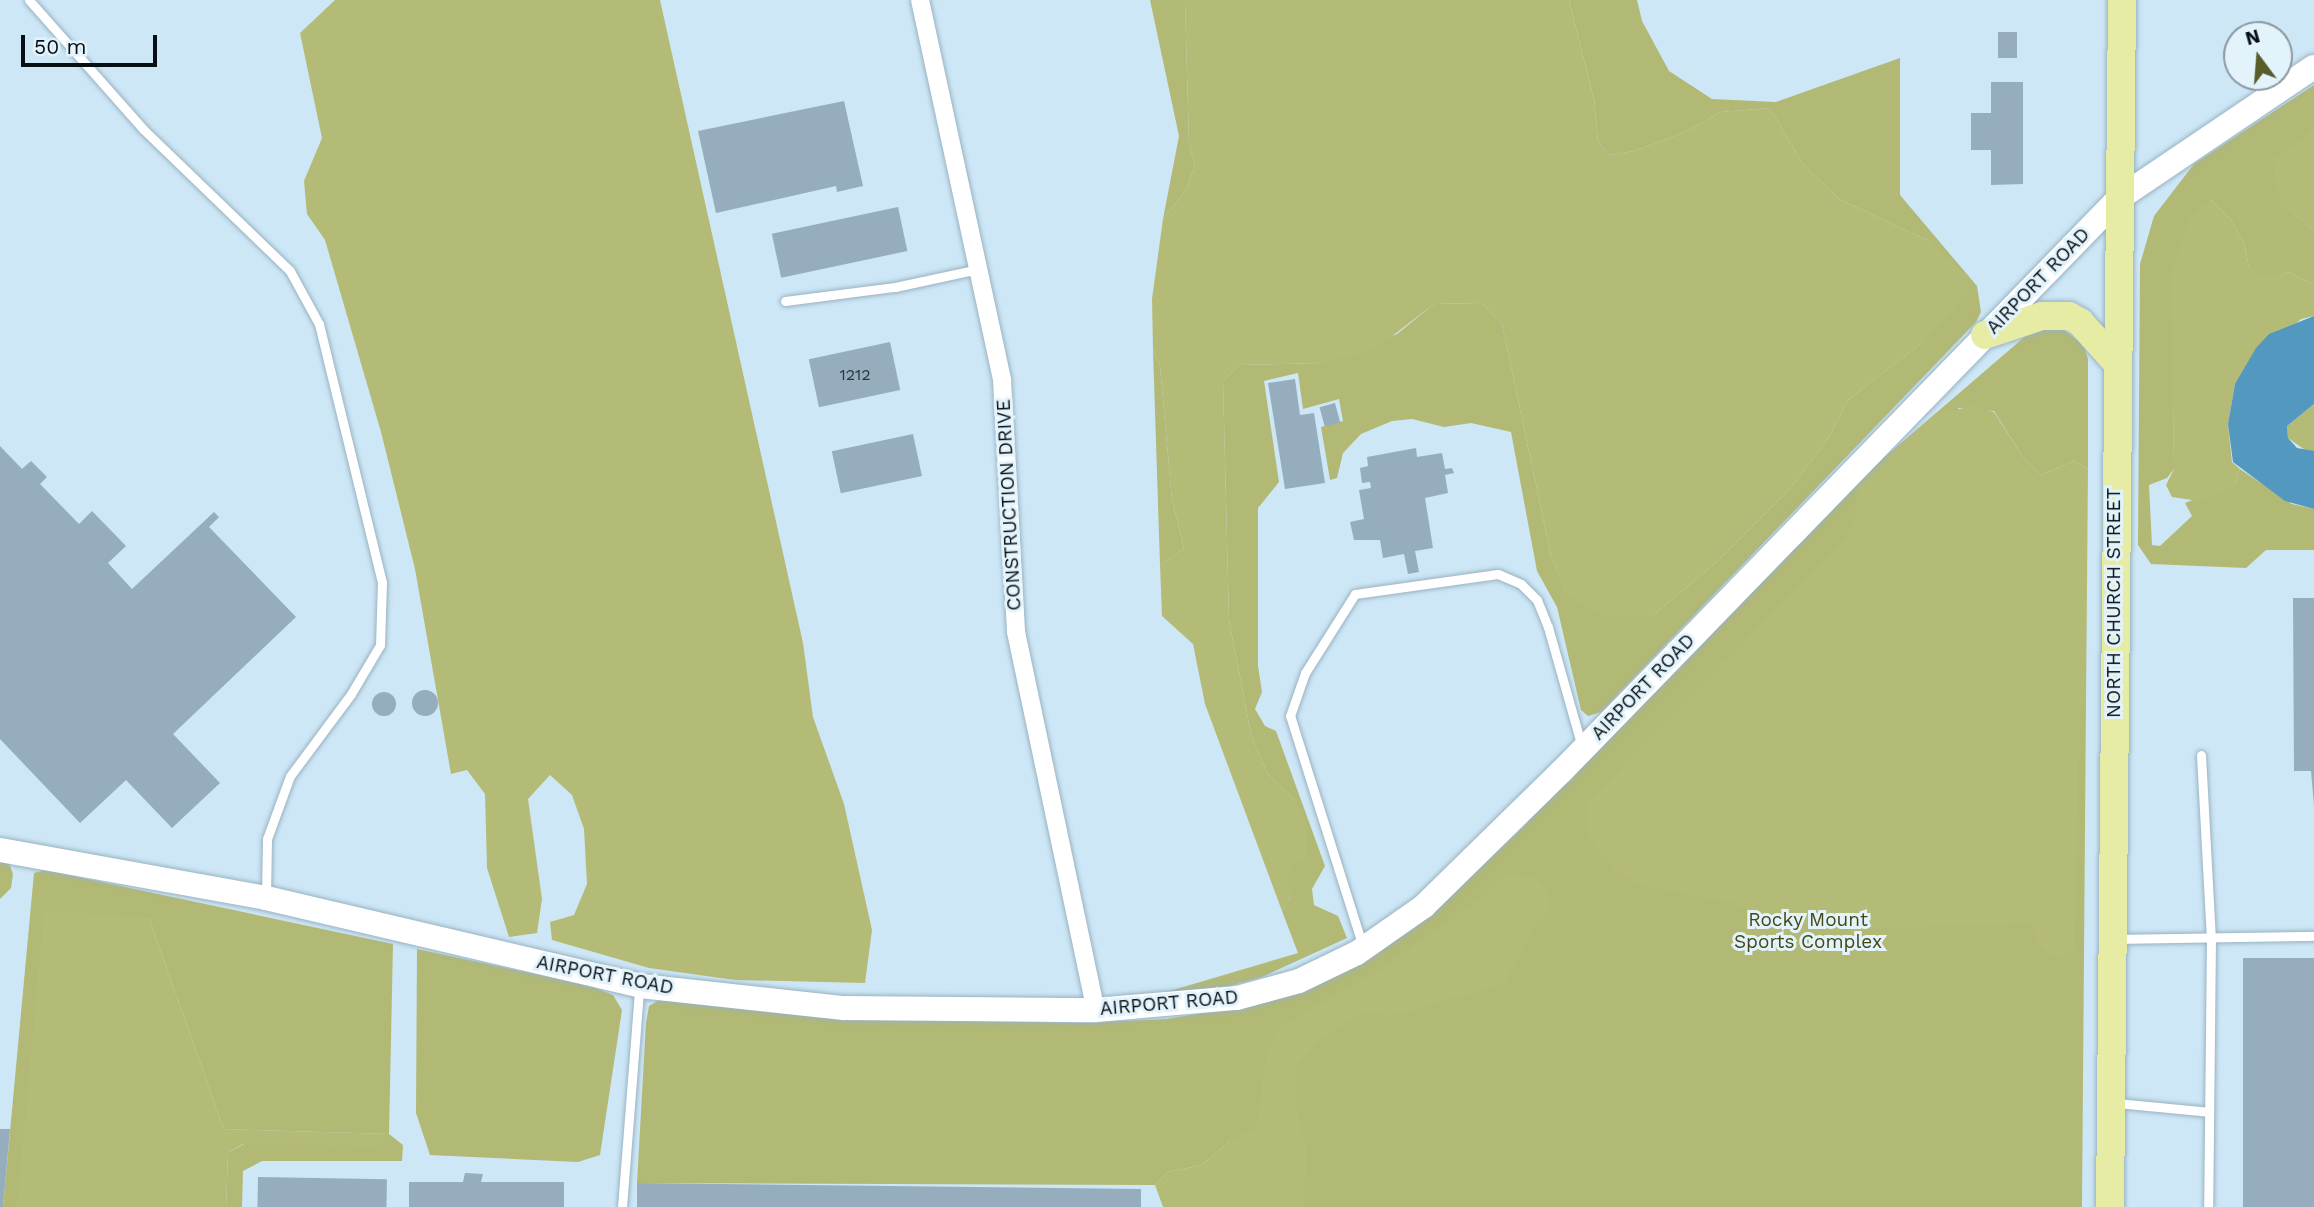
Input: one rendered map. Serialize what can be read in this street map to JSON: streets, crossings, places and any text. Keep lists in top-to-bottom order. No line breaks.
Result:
{"streets":{"main road":["AIRPORT ROAD","NORTH CHURCH STREET"],"street":["CONSTRUCTION DRIVE"]},"crossings":[["AIRPORT ROAD","CONSTRUCTION DRIVE"],["AIRPORT ROAD","NORTH CHURCH STREET"]],"parks":["Rocky Mount Sports Complex"],"house_numbers":["1212"],"scale_bar":"50 m","north":"top"}
